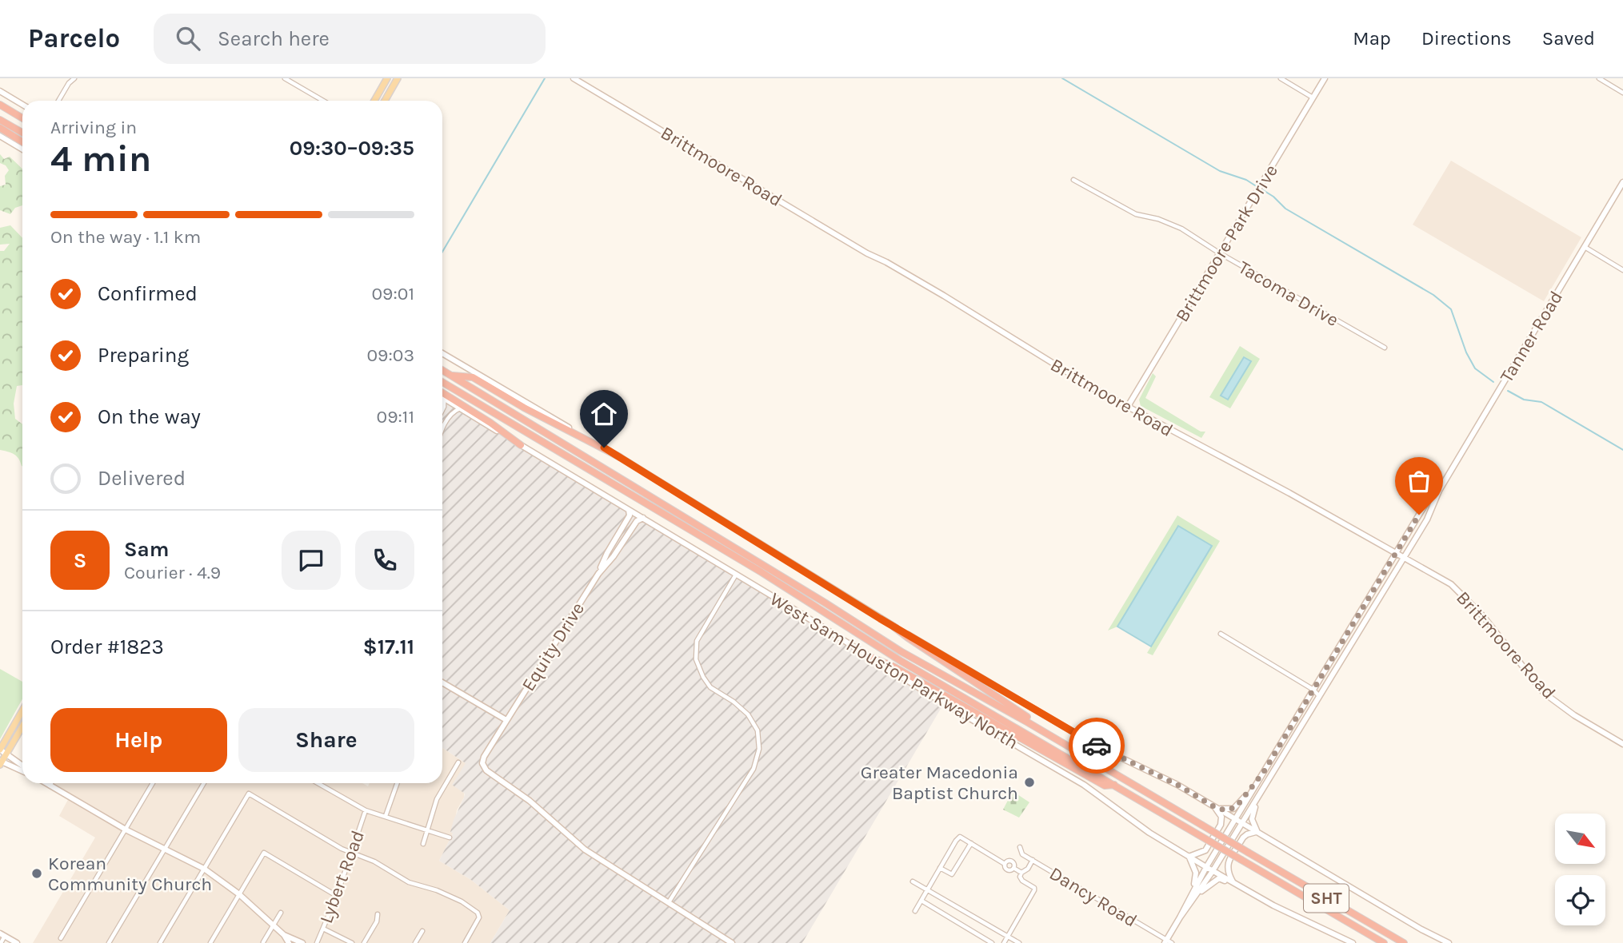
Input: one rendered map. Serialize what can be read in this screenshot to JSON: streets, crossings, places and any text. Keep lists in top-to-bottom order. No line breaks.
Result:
{"streets":{"highway":["SHT"],"main road":["Brittmoore Road","Brittmoore Park Drive","Tanner Road","Equity Drive","West Sam Houston Parkway North"],"street":["Tacoma Drive","Lybert Road","Dancy Road"]},"crossings":[["Brittmoore Road","Brittmoore Park Drive"],["Brittmoore Road","Tanner Road"],["Brittmoore Park Drive","Tacoma Drive"],["Tanner Road","West Sam Houston Parkway North"],["Tanner Road","Dancy Road"],["Equity Drive","West Sam Houston Parkway North"]],"places":["Greater Macedonia Baptist Church","Korean Community Church"],"north":"bottom right","page":{"header":"Parcelo","search":"Search here","nav":["Map","Directions","Saved"],"heading":["4 min","Arriving in","09:30–09:35"],"panel":["Sam","Courier · 4.9","Order #1823","$17.11"],"bar":"On the way · 1.1 km","list":[["Confirmed","09:01"],["Preparing","09:03"],["On the way","09:11"],"Delivered"],"round":"S","buttons":["Help","Share"]}}
